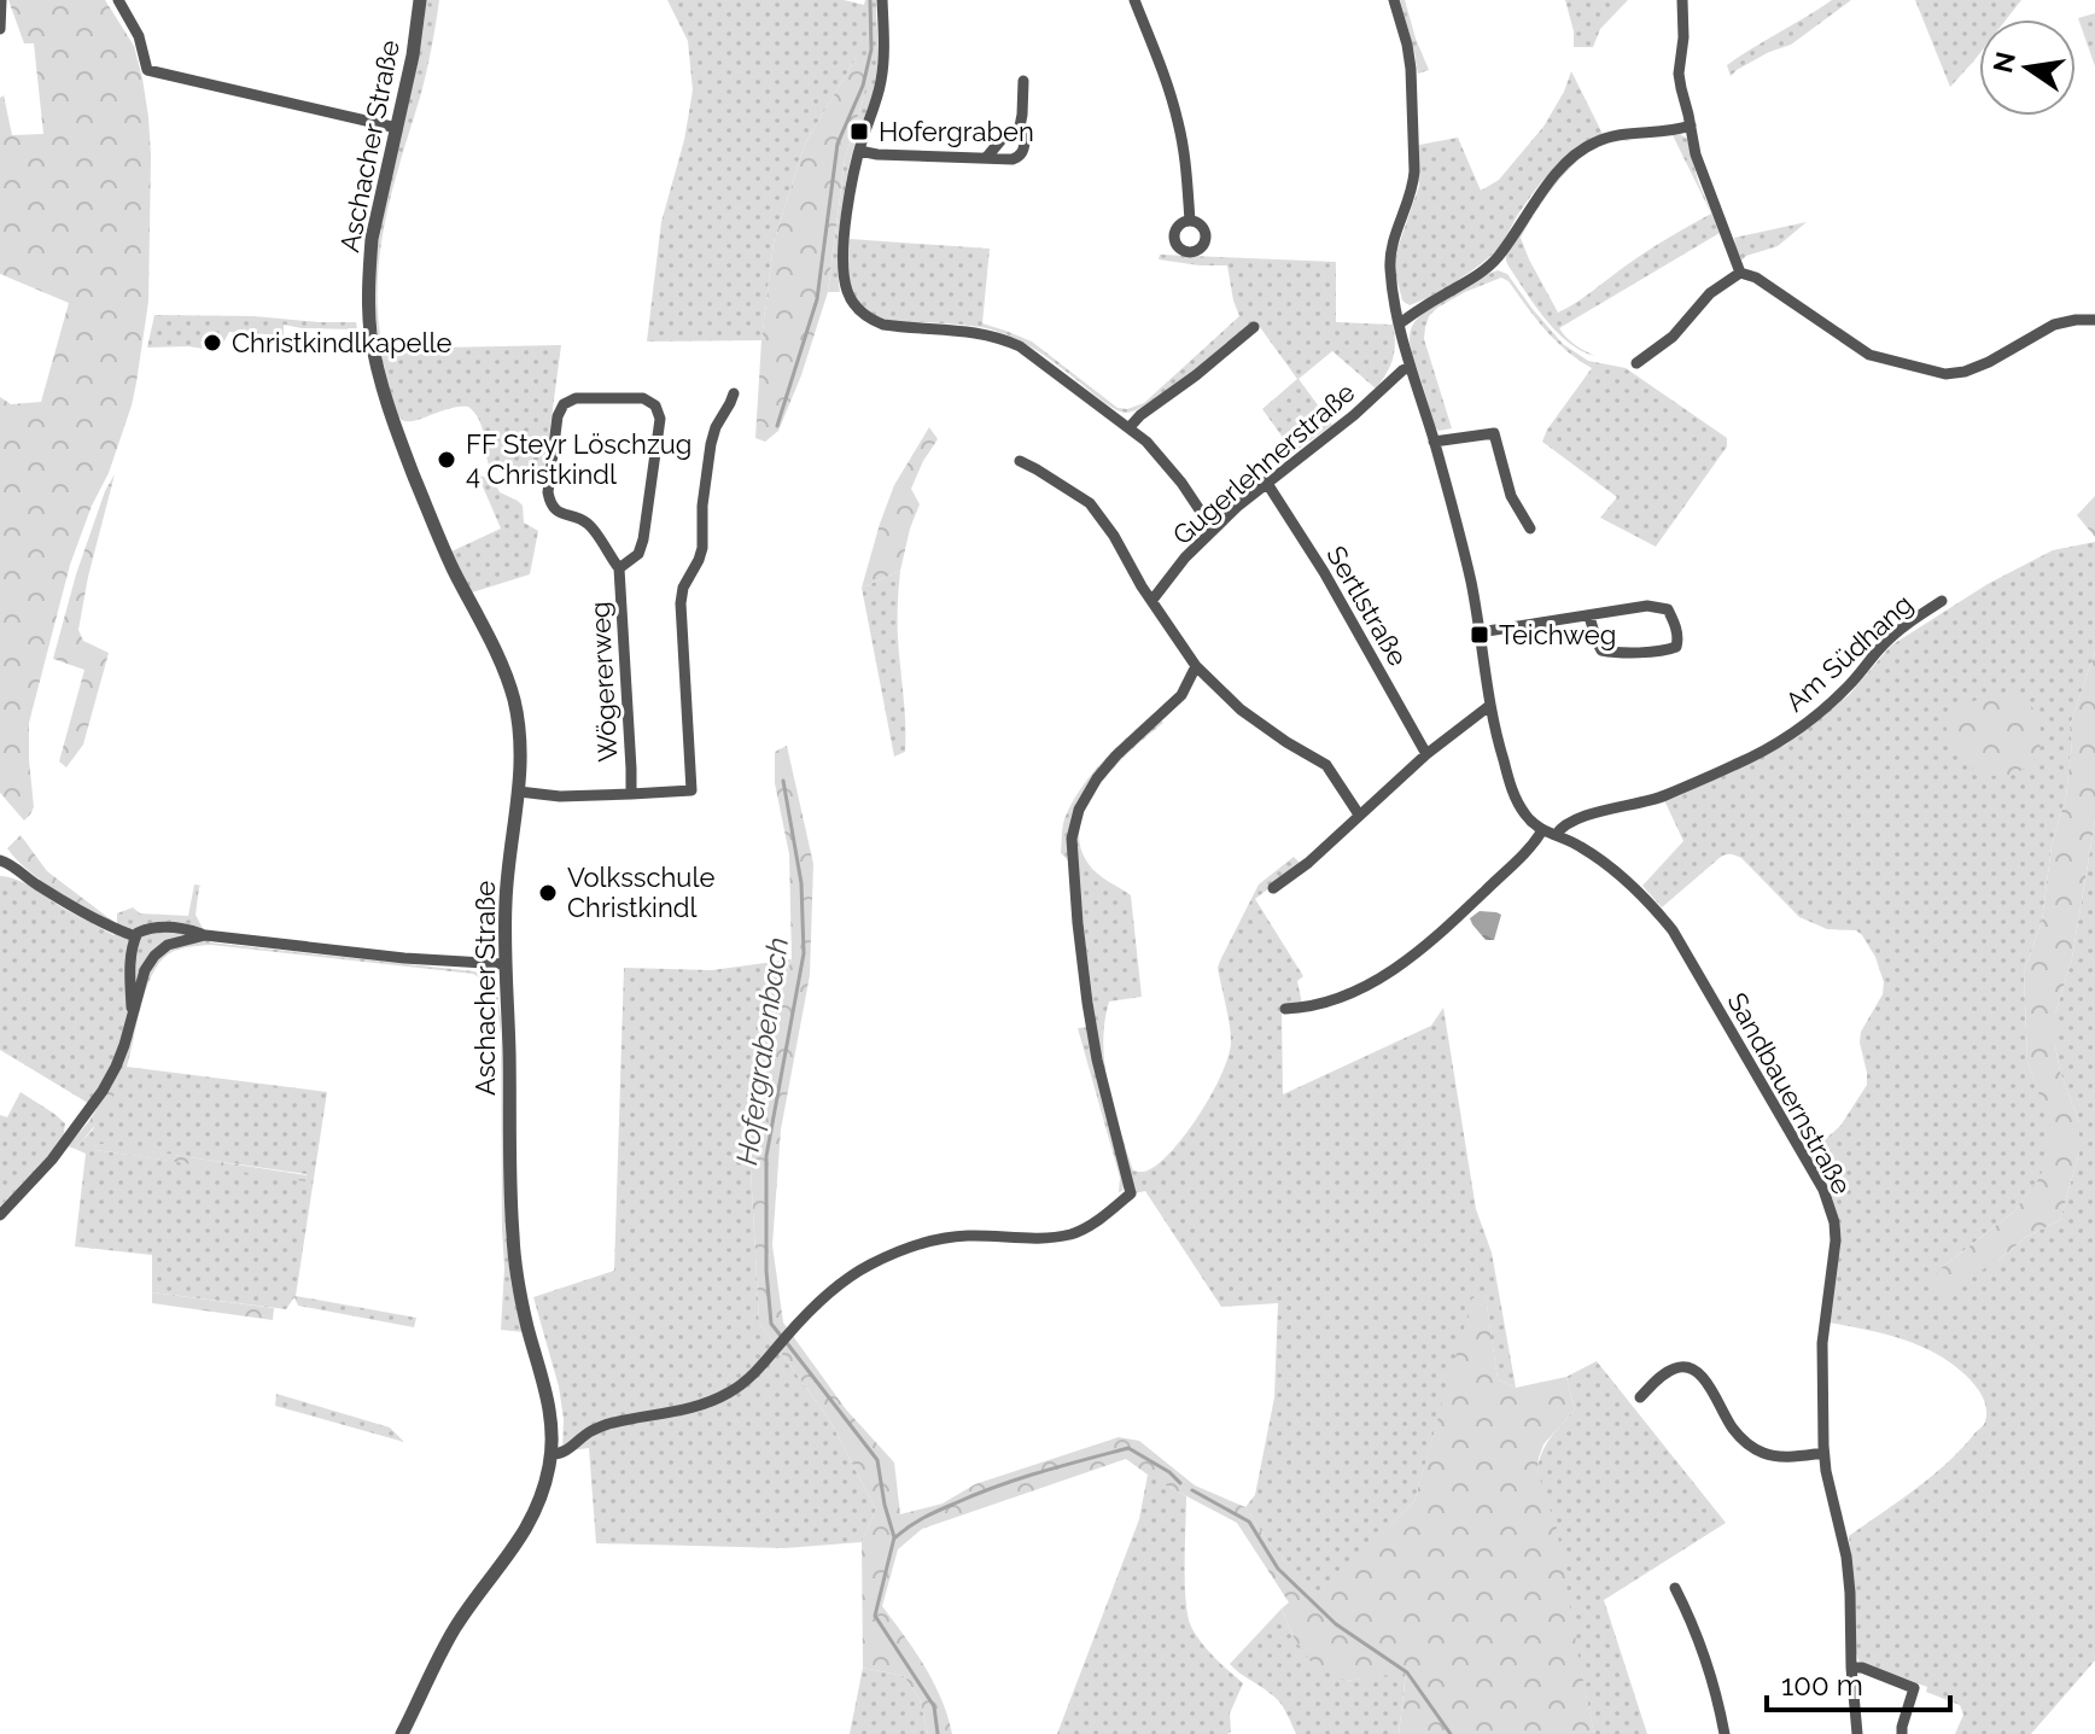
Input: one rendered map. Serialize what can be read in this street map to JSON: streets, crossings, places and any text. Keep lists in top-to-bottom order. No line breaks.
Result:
{"streets":{"street":["Aschacher Straße","Gugerlehnerstraße","Sertlstraße","Am Südhang","Wögererweg","Sandbauernstraße"]},"crossings":[["Aschacher Straße","Wögererweg"],["Gugerlehnerstraße","Sertlstraße"],["Am Südhang","Sandbauernstraße"]],"water":["Hofergrabenbach"],"places":{"transit":["Hofergraben","Teichweg"],"other":["Christkindlkapelle","FF Steyr Löschzug 4 Christkindl","Volksschule Christkindl"]},"scale_bar":"100 m","north":"left"}
